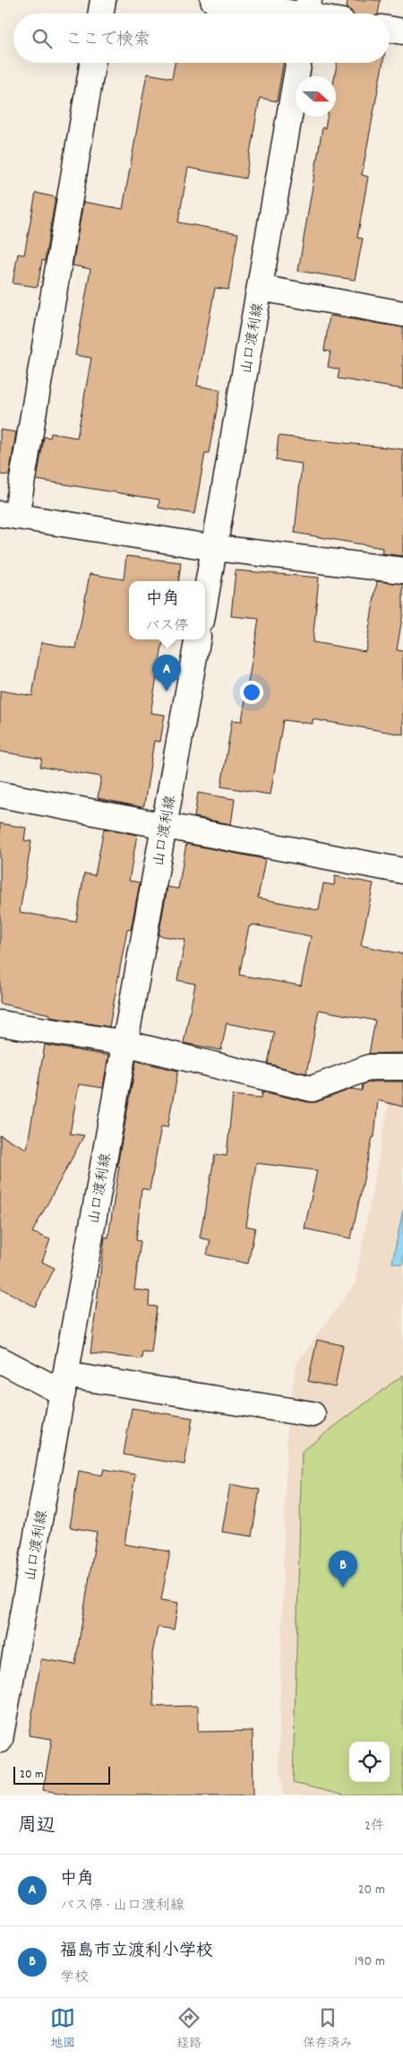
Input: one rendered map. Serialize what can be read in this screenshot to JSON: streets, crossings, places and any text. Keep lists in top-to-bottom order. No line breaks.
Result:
{"streets":{"street":["山口渡利線"]},"scale_bar":"20 m","north":"right","page":{"search":"ここで検索","popup":["中角","バス停"],"pins":["A","B"],"scale":"20 m","heading":["周辺","2件"],"list":[{"mark":"A","name":"中角","note":"バス停 · 山口渡利線","value":"20 m"},{"mark":"B","name":"福島市立渡利小学校","note":"学校","value":"190 m"}],"nav":["地図","経路","保存済み"]}}
